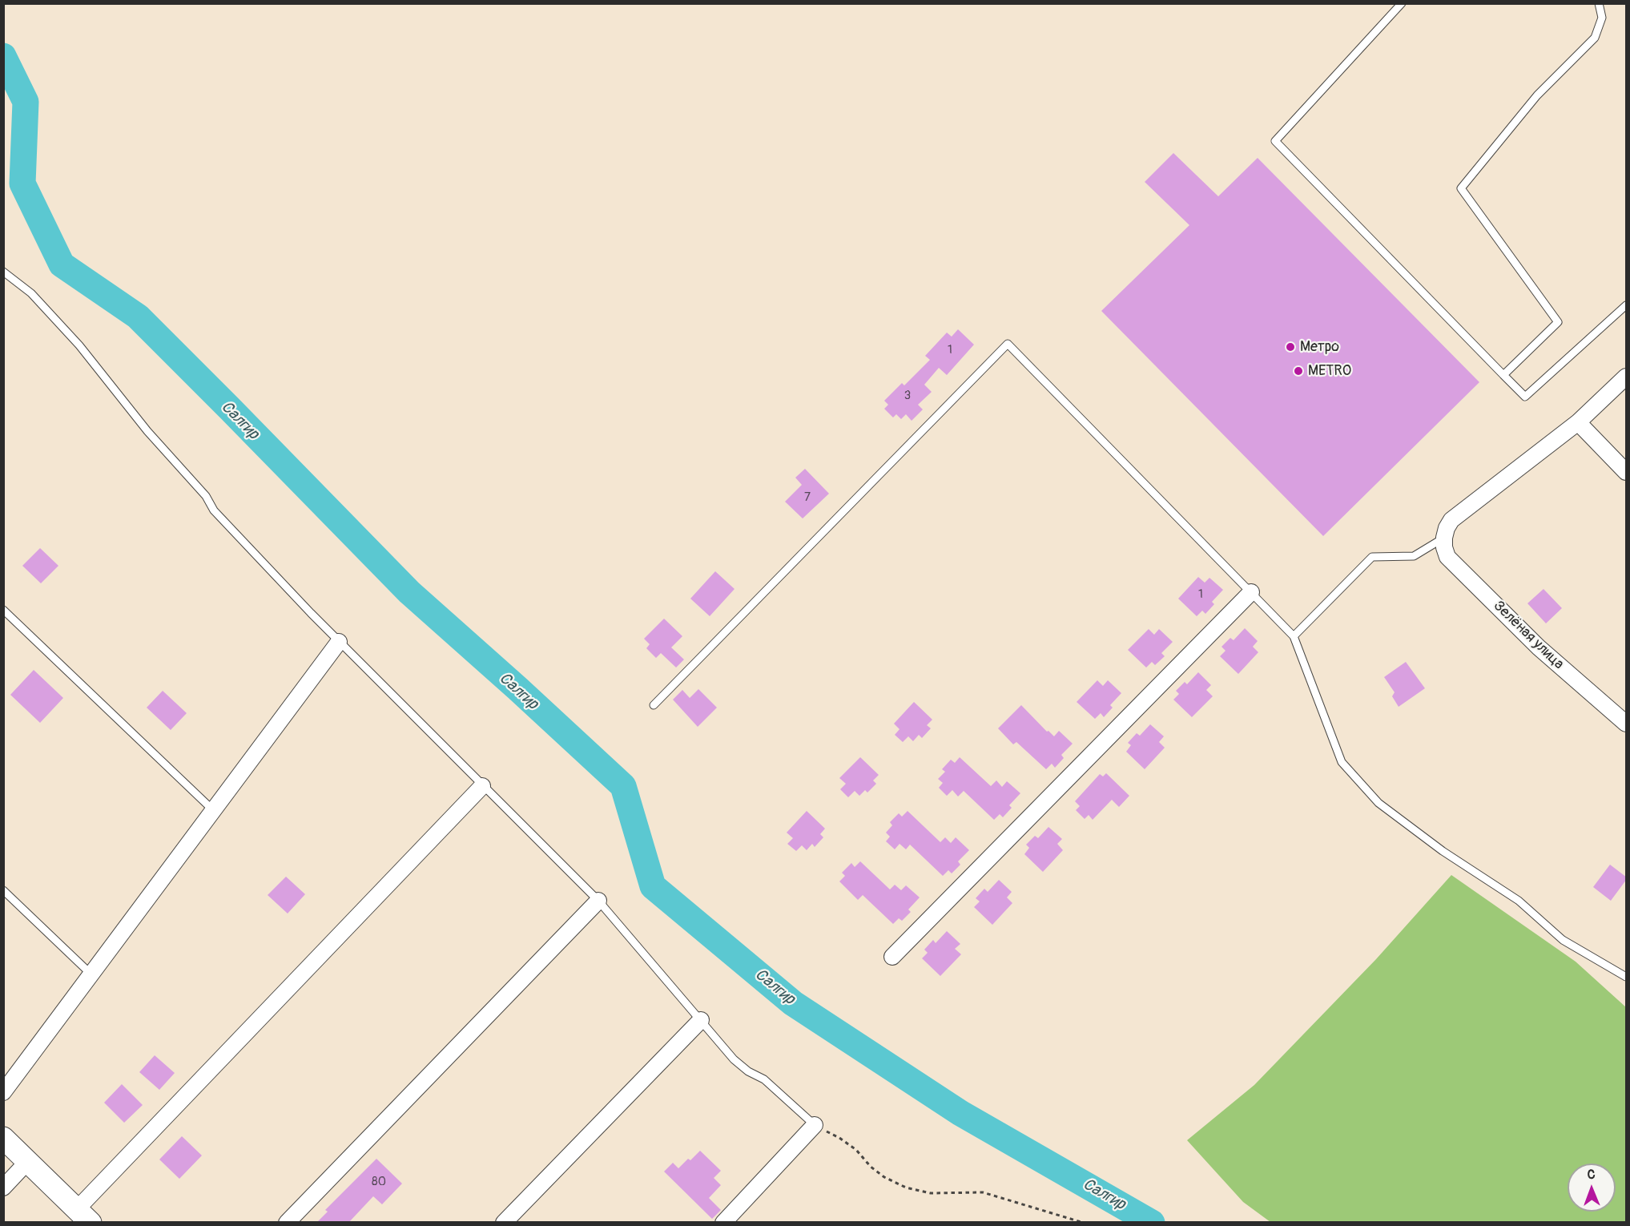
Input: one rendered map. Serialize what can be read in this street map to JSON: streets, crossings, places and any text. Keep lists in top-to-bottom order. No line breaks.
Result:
{"streets":{"street":["Зелёная улица"]},"water":["Салгир"],"places":["Метро","METRO"],"house_numbers":["1","3","7","1","80"],"north":"top"}
